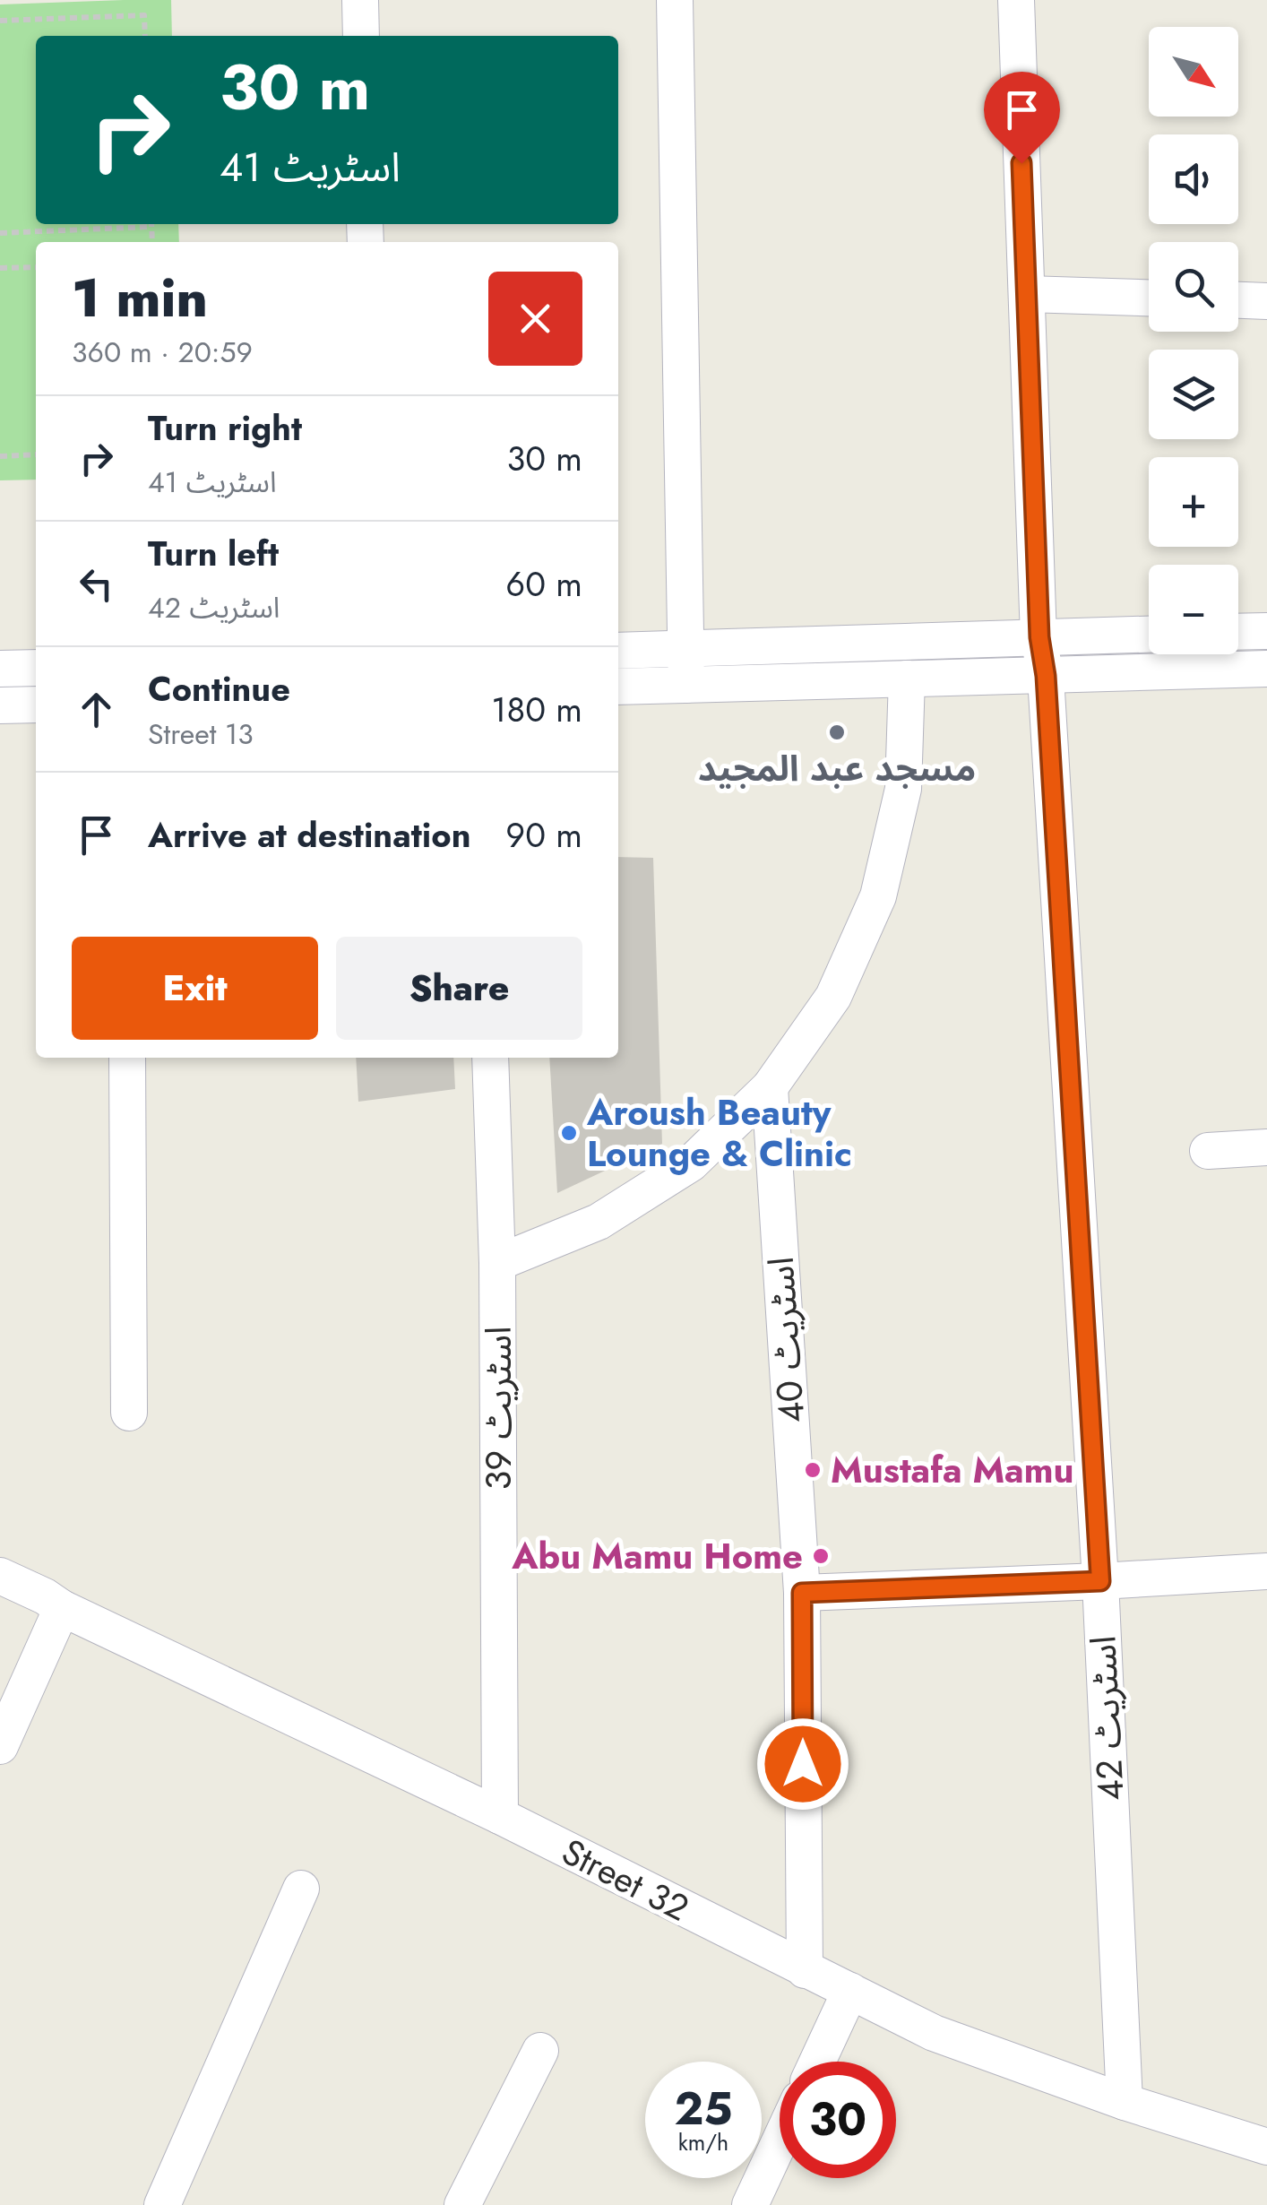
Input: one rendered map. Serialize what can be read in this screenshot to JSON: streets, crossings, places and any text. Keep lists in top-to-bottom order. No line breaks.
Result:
{"streets":{"street":["اسٹریٹ 40","اسٹریٹ 39","اسٹریٹ 42","Street 32"]},"crossings":[["اسٹریٹ 40","Street 32"],["اسٹریٹ 39","Street 32"],["اسٹریٹ 42","Street 32"]],"places":["مسجد عبد المجید","Aroush Beauty Lounge & Clinic","Mustafa Mamu","Abu Mamu Home"],"north":"bottom right","page":{"map_buttons":["+","−"],"turn":["30 m","اسٹریٹ 41"],"heading":["1 min","360 m · 20:59"],"list":[{"name":"Turn right","note":"اسٹریٹ 41","value":"30 m"},{"name":"Turn left","note":"اسٹریٹ 42","value":"60 m"},{"name":"Continue","note":"Street 13","value":"180 m"},{"name":"Arrive at destination","value":"90 m"}],"buttons":["Exit","Share"],"speed":"25 km/h","limit":"30"}}
